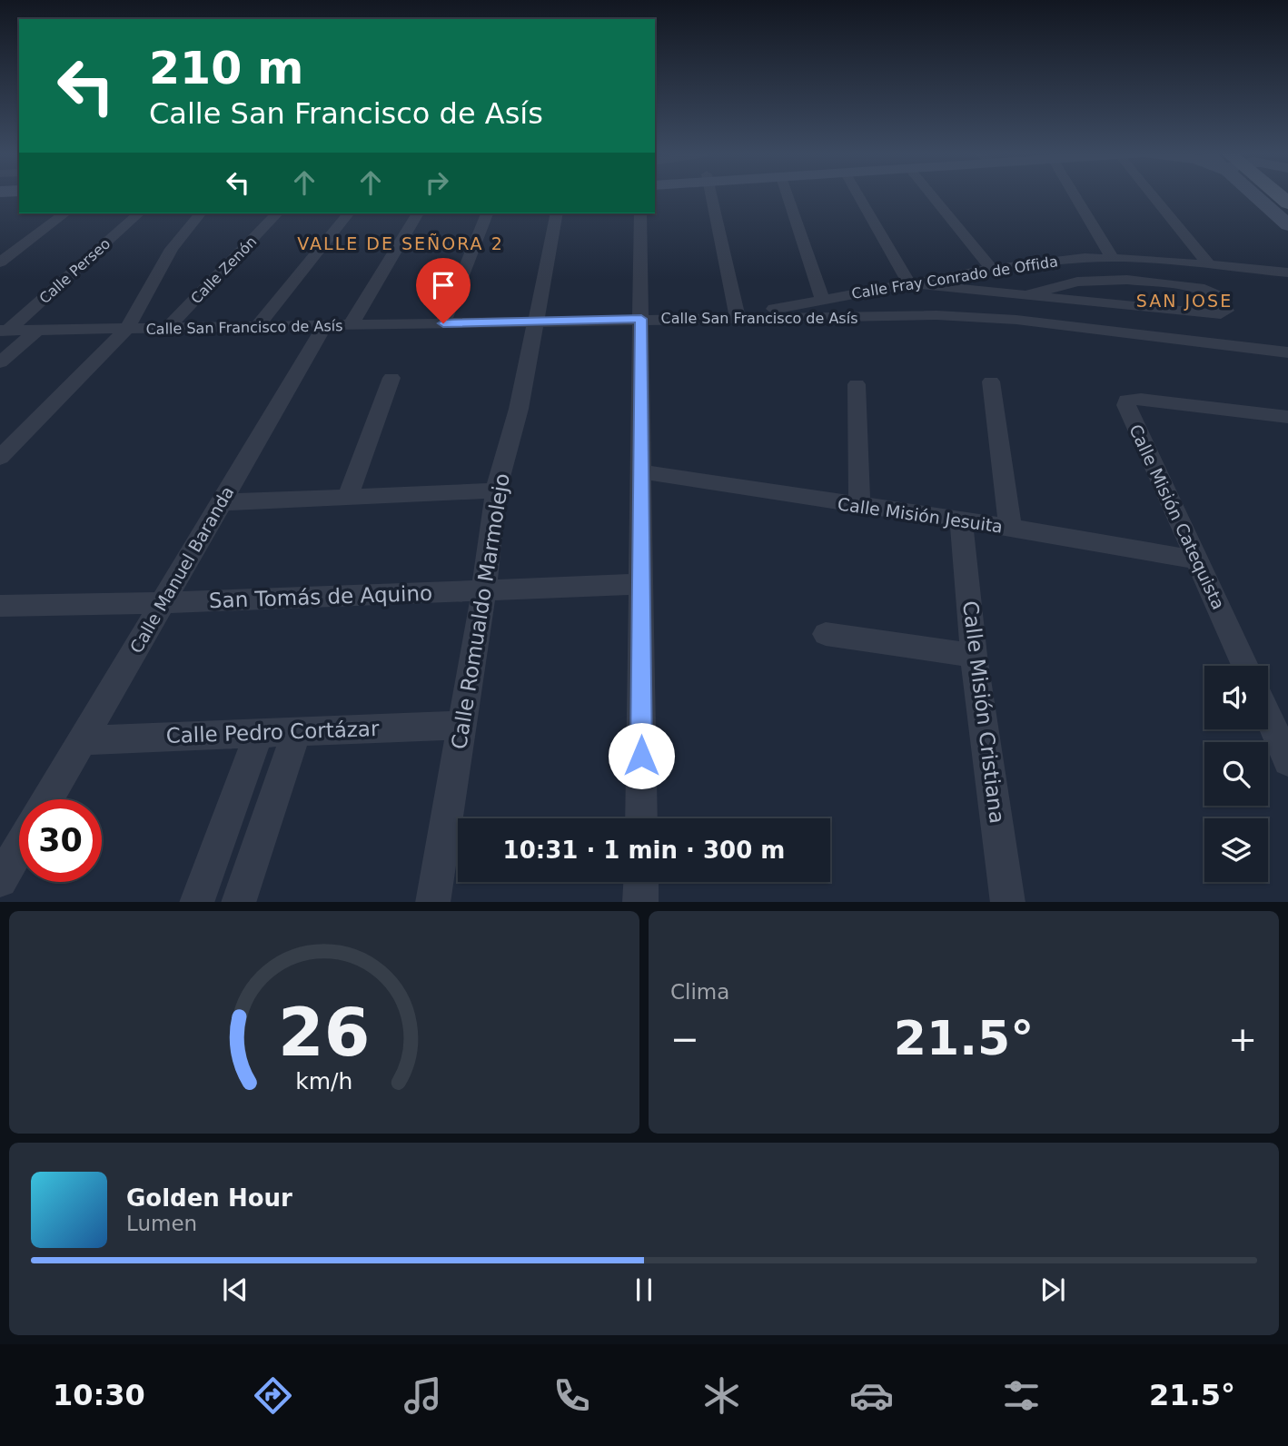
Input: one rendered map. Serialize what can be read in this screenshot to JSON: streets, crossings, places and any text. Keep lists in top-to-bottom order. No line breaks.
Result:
{"streets":{"street":["Calle Zenón","Calle Perseo","Calle Fray Conrado de Offida","Calle San Francisco de Asís","Calle Misión Jesuita","Calle Misión Catequista","Calle Manuel Baranda","San Tomás de Aquino","Calle Romualdo Marmolejo","Calle Misión Cristiana","Calle Pedro Cortázar"]},"crossings":[["Calle Zenón","Calle San Francisco de Asís"],["Calle Perseo","Calle San Francisco de Asís"],["Calle Fray Conrado de Offida","Calle San Francisco de Asís"],["Calle San Francisco de Asís","Calle Manuel Baranda"],["Calle San Francisco de Asís","Calle Romualdo Marmolejo"],["Calle Misión Jesuita","Calle Misión Catequista"],["Calle Misión Jesuita","Calle Misión Cristiana"],["Calle Manuel Baranda","San Tomás de Aquino"],["Calle Manuel Baranda","Calle Pedro Cortázar"],["San Tomás de Aquino","Calle Romualdo Marmolejo"],["Calle Romualdo Marmolejo","Calle Pedro Cortázar"]],"districts":["VALLE DE SEÑORA 2","SAN JOSE"],"page":{"turn":["210 m","Calle San Francisco de Asís"],"limit":"30","trip":"10:31 · 1 min · 300 m","tile":"Clima","heat":["−","21.5°","+"],"song":["Golden Hour","Lumen"],"tabs":["10:30","21.5°"],"gauge":["26","km/h"]}}
